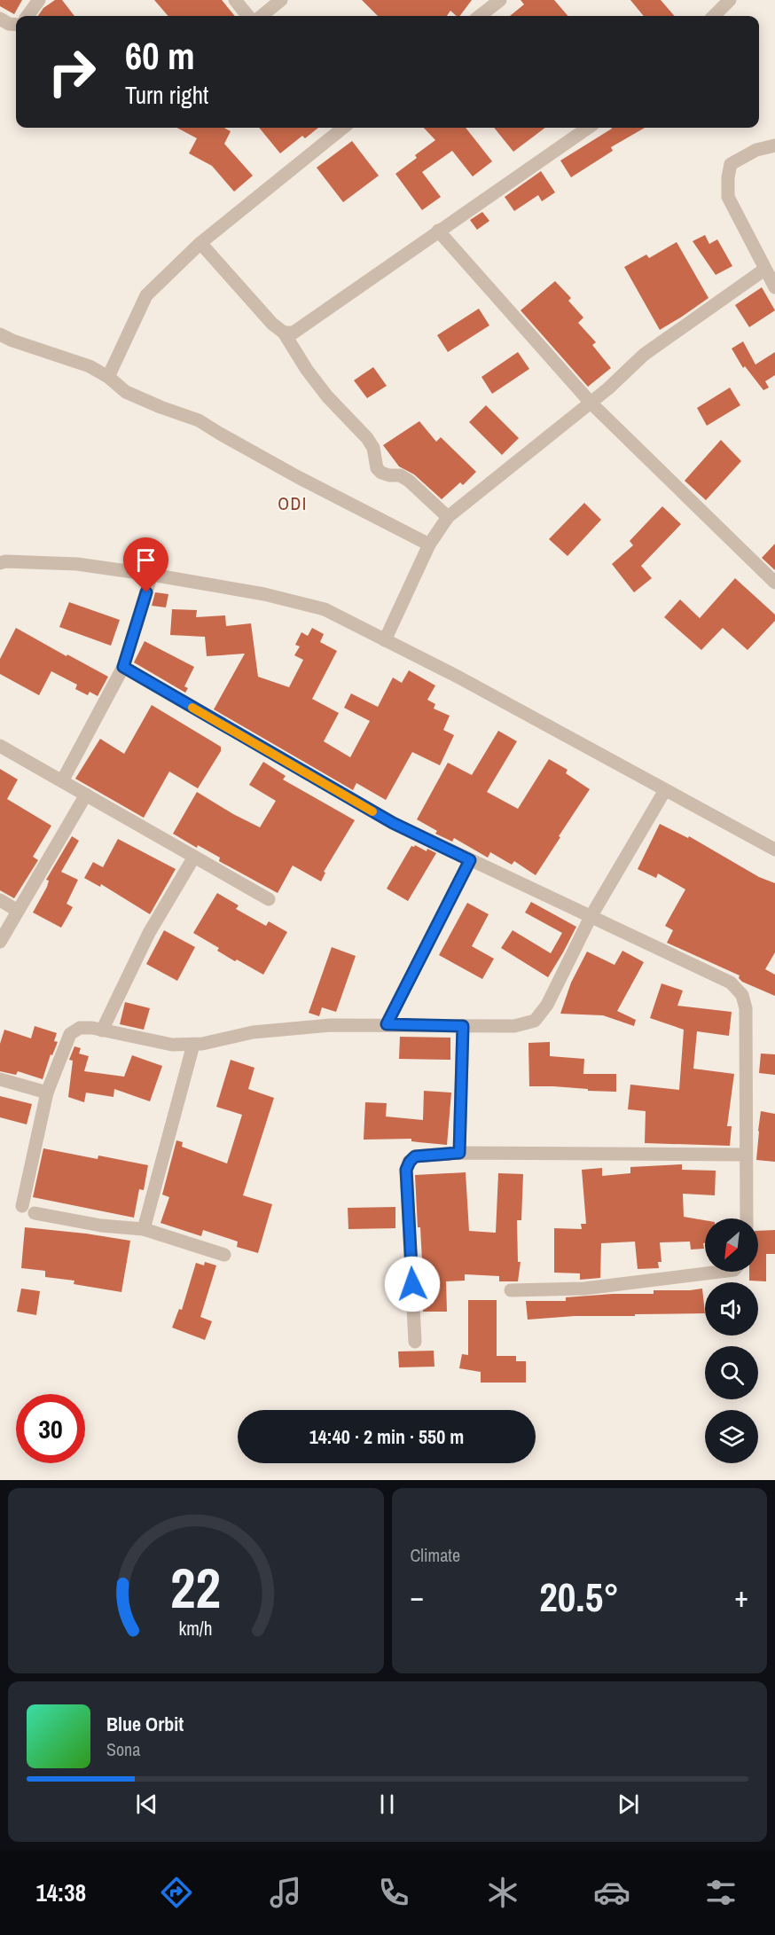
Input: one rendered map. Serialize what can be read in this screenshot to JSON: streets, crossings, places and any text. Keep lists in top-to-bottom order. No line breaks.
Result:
{"districts":["ODI"],"north":"bottom left","page":{"turn":["60 m","Turn right"],"limit":"30","trip":"14:40 · 2 min · 550 m","tile":"Climate","heat":["−","20.5°","+"],"song":["Blue Orbit","Sona"],"tabs":"14:38","gauge":["22","km/h"]}}
